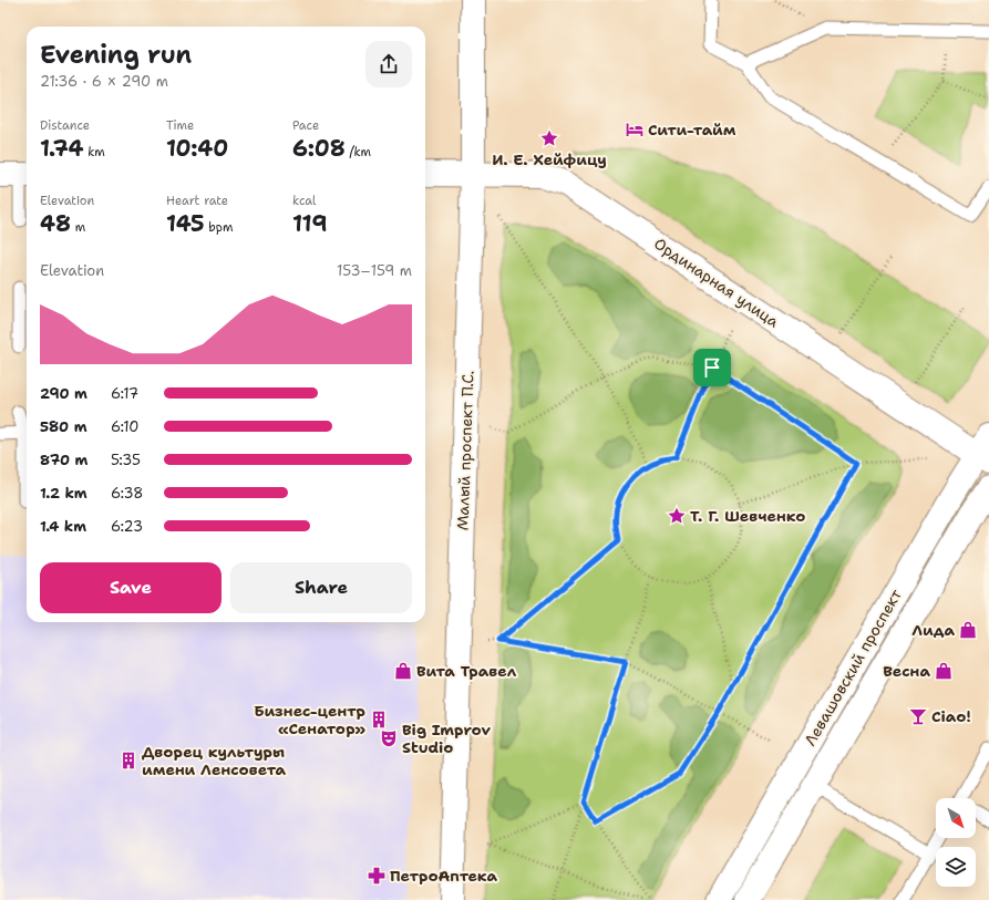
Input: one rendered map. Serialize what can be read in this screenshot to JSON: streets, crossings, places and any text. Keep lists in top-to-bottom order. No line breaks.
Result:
{"streets":{"street":["Ординарная улица","Малый проспект П.С.","Левашовский проспект"]},"crossings":[["Ординарная улица","Малый проспект П.С."],["Ординарная улица","Левашовский проспект"]],"places":{"hotel":["Сити-тайм"],"place":["И. Е. Хейфицу","Т. Г. Шевченко"],"shop":["Лида","Вита Травел","Весна"],"bar":["Ciao!"],"building":["Бизнес-центр «Сенатор»","Дворец культуры имени Ленсовета"],"theatre":["Big Improv Studio"],"pharmacy":["ПетроАптека"]},"north":"bottom right","page":{"heading":["Evening run","21:36 · 6 × 290 m"],"stats":[["Distance","1.74 km"],["Time","10:40"],["Pace","6:08 /km"],["Elevation","48 m"],["Heart rate","145 bpm"],["kcal","119"]],"chart":["Elevation","153–159 m"],"list":[{"name":"290 m","note":"6:17"},{"name":"580 m","note":"6:10"},{"name":"870 m","note":"5:35"},{"name":"1.2 km","note":"6:38"},{"name":"1.4 km","note":"6:23"}],"buttons":["Save","Share"]}}
